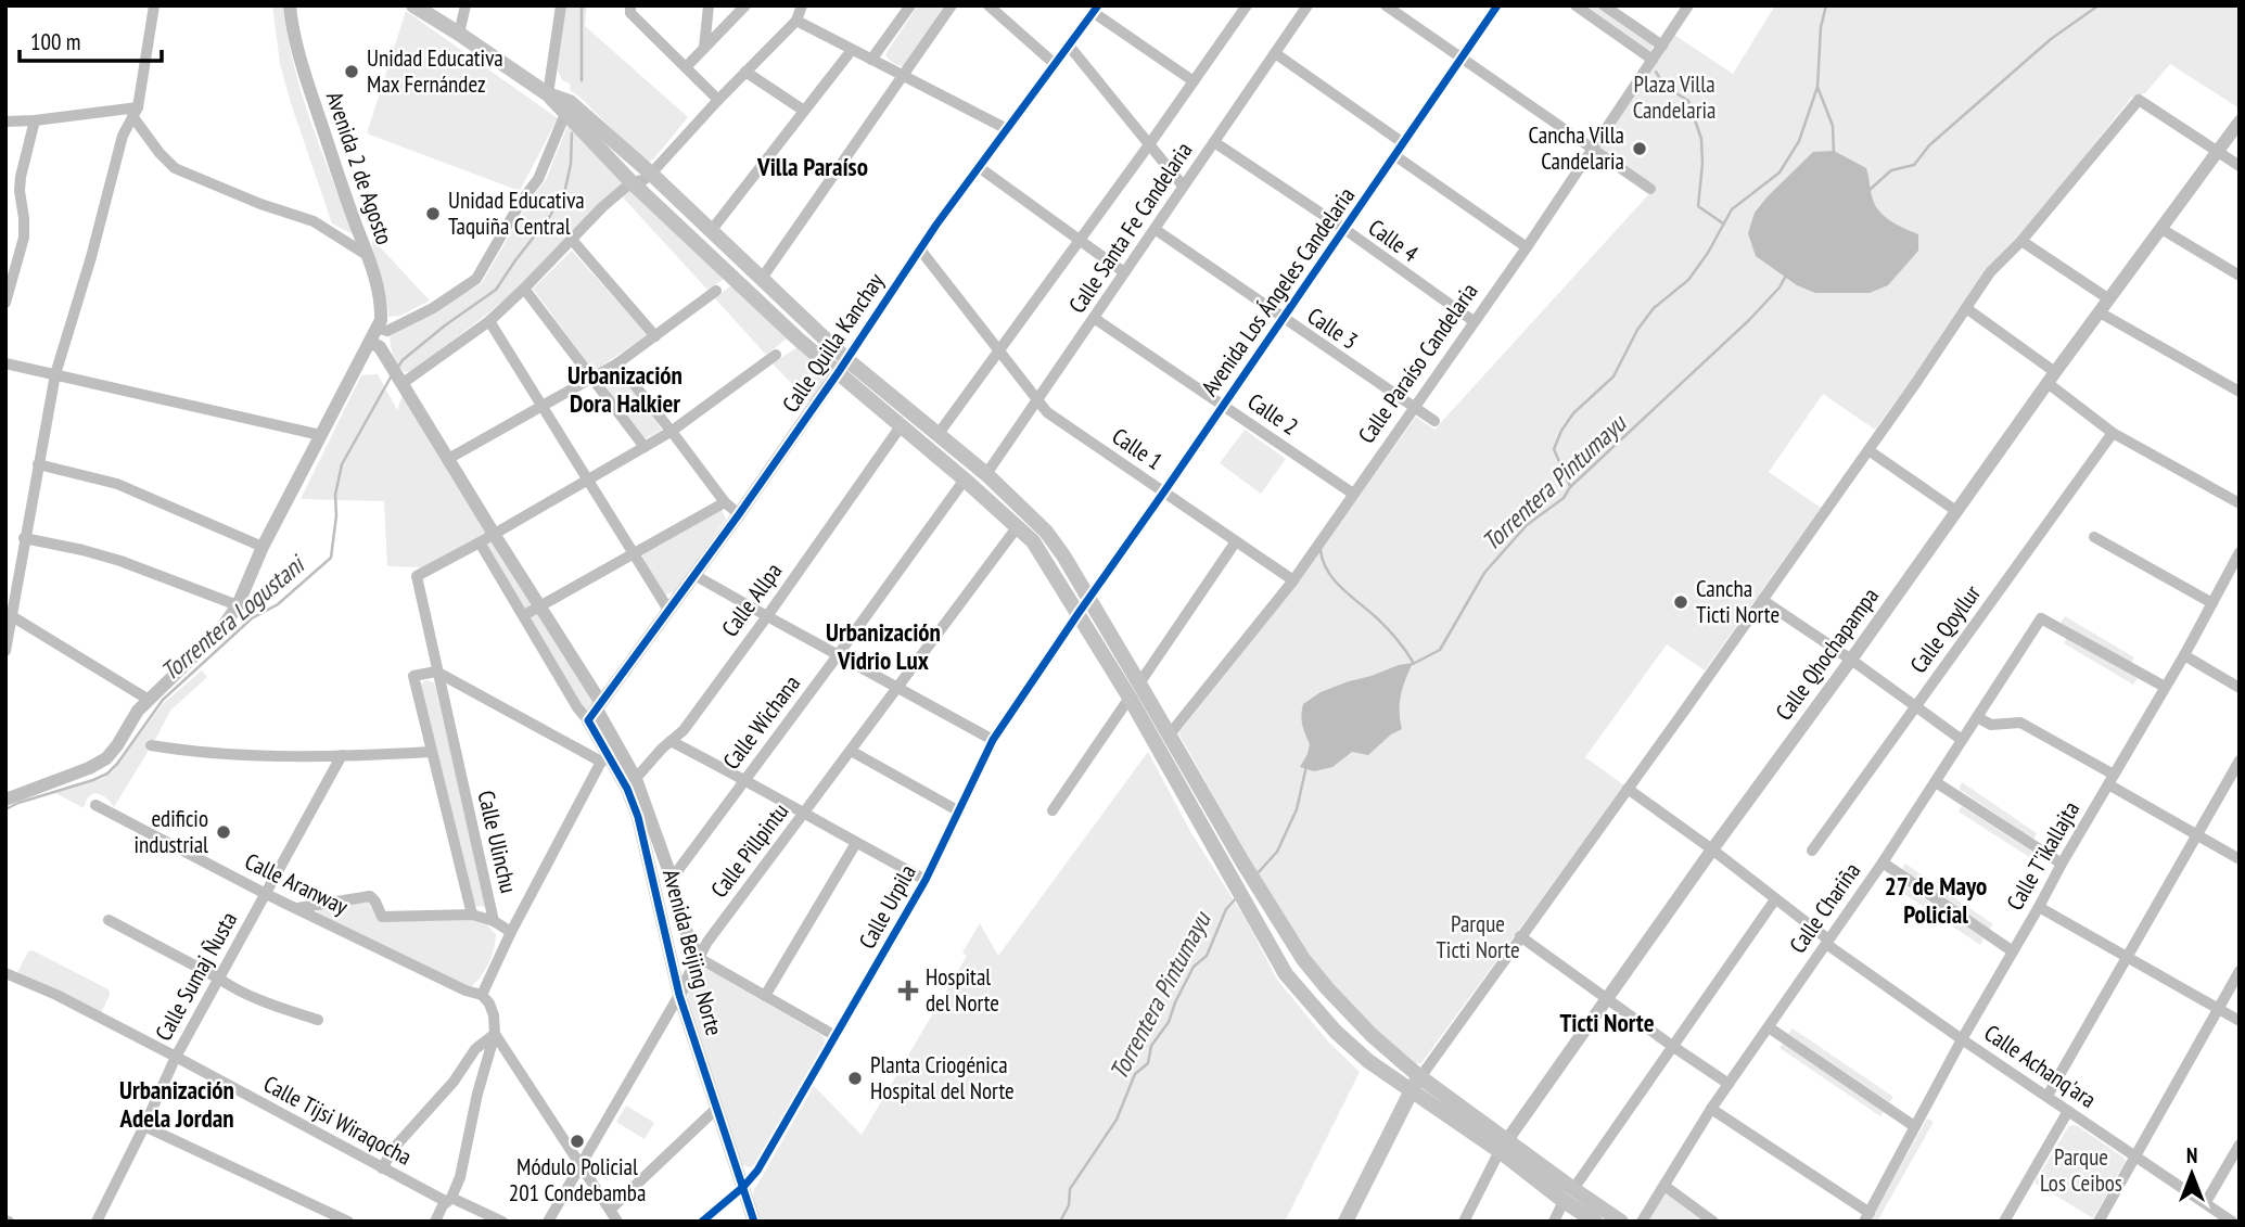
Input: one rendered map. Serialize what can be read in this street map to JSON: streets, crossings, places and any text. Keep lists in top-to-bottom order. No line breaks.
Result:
{"streets":{"street":["Avenida 2 de Agosto","Calle Santa Fe Candelaria","Calle 4","Avenida Los Ángeles Candelaria","Calle 3","Calle Quilla Kanchay","Calle Paraíso Candelaria","Calle 2","Calle 1","Calle Allpa","Calle Qoyllur","Calle Qhochapampa","Calle Wichana","Calle Ulinchu","Calle Pillpintu","Calle T'ikallajta","Calle Aranway","Calle Urpila","Calle Chariña","Avenida Beijing Norte","Calle Sumaj Ñusta","Calle Achanq'ara","Calle Tijsi Wiraqocha"]},"crossings":[["Avenida 2 de Agosto","Avenida Beijing Norte"],["Calle Santa Fe Candelaria","Calle 4"],["Calle Santa Fe Candelaria","Calle 3"],["Calle Santa Fe Candelaria","Calle 2"],["Calle Santa Fe Candelaria","Calle 1"],["Calle 4","Avenida Los Ángeles Candelaria"],["Calle 4","Calle Paraíso Candelaria"],["Avenida Los Ángeles Candelaria","Calle 3"],["Avenida Los Ángeles Candelaria","Calle 2"],["Avenida Los Ángeles Candelaria","Calle 1"],["Avenida Los Ángeles Candelaria","Calle Urpila"],["Calle 3","Calle Paraíso Candelaria"],["Calle Quilla Kanchay","Calle 1"],["Calle Quilla Kanchay","Avenida Beijing Norte"],["Calle Paraíso Candelaria","Calle 2"],["Calle Paraíso Candelaria","Calle 1"],["Calle Allpa","Avenida Beijing Norte"],["Calle Qhochapampa","Calle Achanq'ara"],["Calle Wichana","Avenida Beijing Norte"],["Calle Ulinchu","Avenida Beijing Norte"],["Calle Pillpintu","Avenida Beijing Norte"],["Calle T'ikallajta","Calle Chariña"],["Calle T'ikallajta","Calle Achanq'ara"],["Calle Aranway","Calle Sumaj Ñusta"],["Calle Urpila","Avenida Beijing Norte"],["Calle Chariña","Calle Achanq'ara"],["Calle Sumaj Ñusta","Calle Tijsi Wiraqocha"]],"districts":["Villa Paraíso","Urbanización Dora Halkier","Urbanización Vidrio Lux","27 de Mayo Policial","Ticti Norte","Urbanización Adela Jordan"],"water":["Torrentera Pintumayu","Torrentera Logustani"],"parks":["Plaza Villa Candelaria","Parque Ticti Norte","Parque Los Ceibos"],"places":{"other":["Unidad Educativa Max Fernández","Cancha Villa Candelaria","Unidad Educativa Taquiña Central","Cancha Ticti Norte","edificio industrial","Planta Criogénica Hospital del Norte","Módulo Policial 201 Condebamba"],"health":["Hospital del Norte"]},"scale_bar":"100 m","north":"top"}
